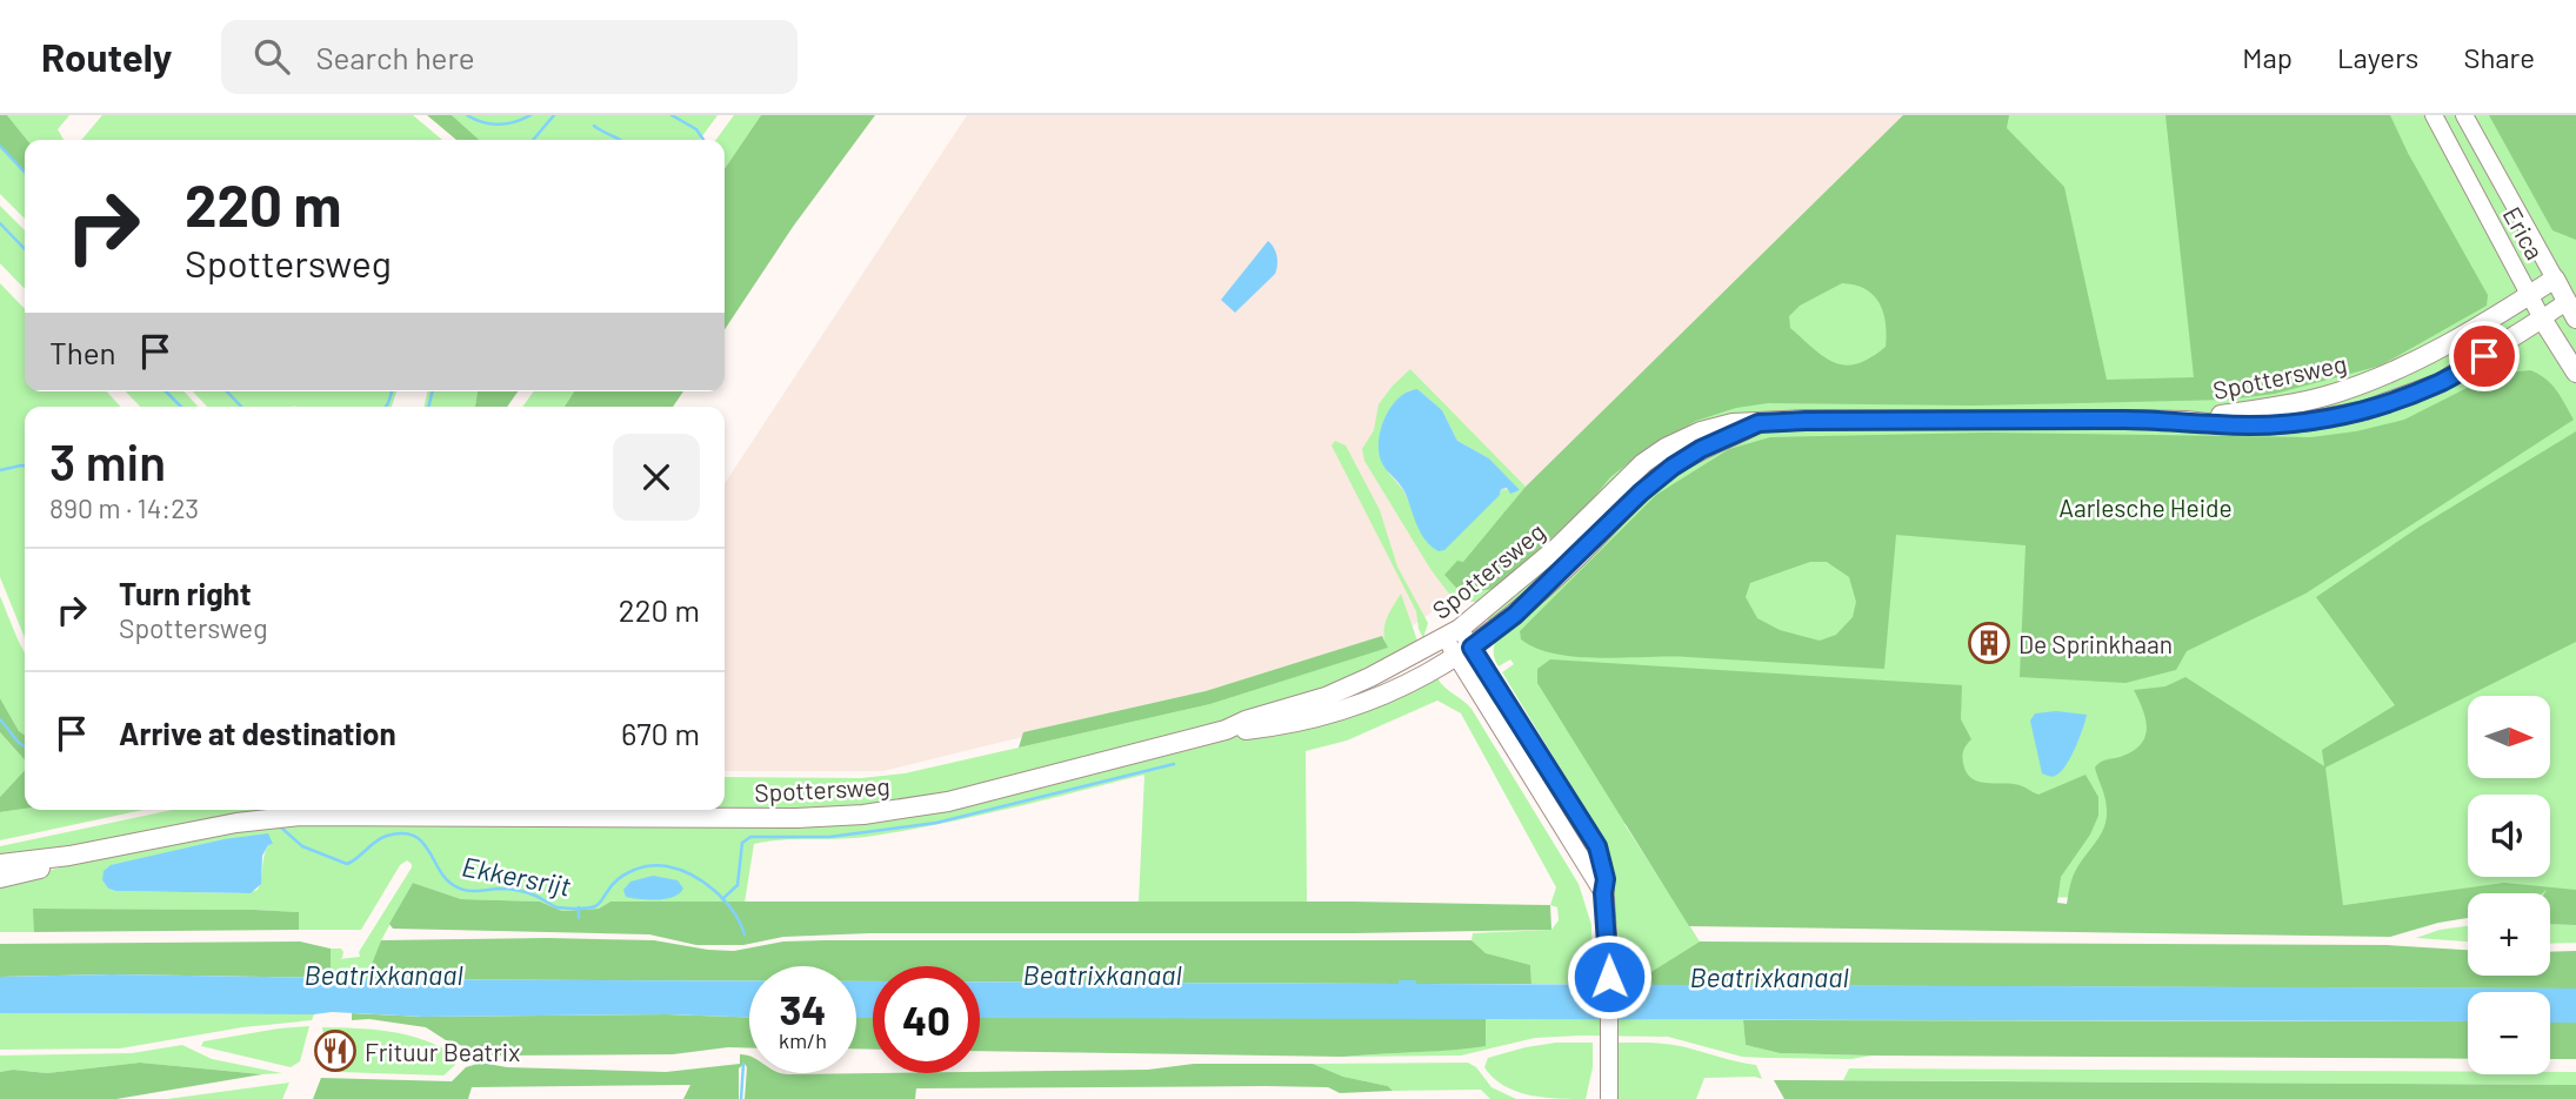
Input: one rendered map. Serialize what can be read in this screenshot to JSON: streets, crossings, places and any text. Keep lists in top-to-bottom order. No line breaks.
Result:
{"streets":{"main road":["Erica","Spottersweg"]},"crossings":[["Erica","Spottersweg"]],"water":["Ekkersrijt","Beatrixkanaal"],"parks":["Aarlesche Heide"],"places":{"building":["De Sprinkhaan"],"restaurant":["Frituur Beatrix"]},"north":"right","page":{"header":"Routely","search":"Search here","nav":["Map","Layers","Share"],"turn":["220 m","Spottersweg"],"then":"Then","heading":["3 min","890 m · 14:23"],"list":[{"name":"Turn right","note":"Spottersweg","value":"220 m"},{"name":"Arrive at destination","value":"670 m"}],"map_buttons":["+","−"],"speed":"34 km/h","limit":"40"}}
